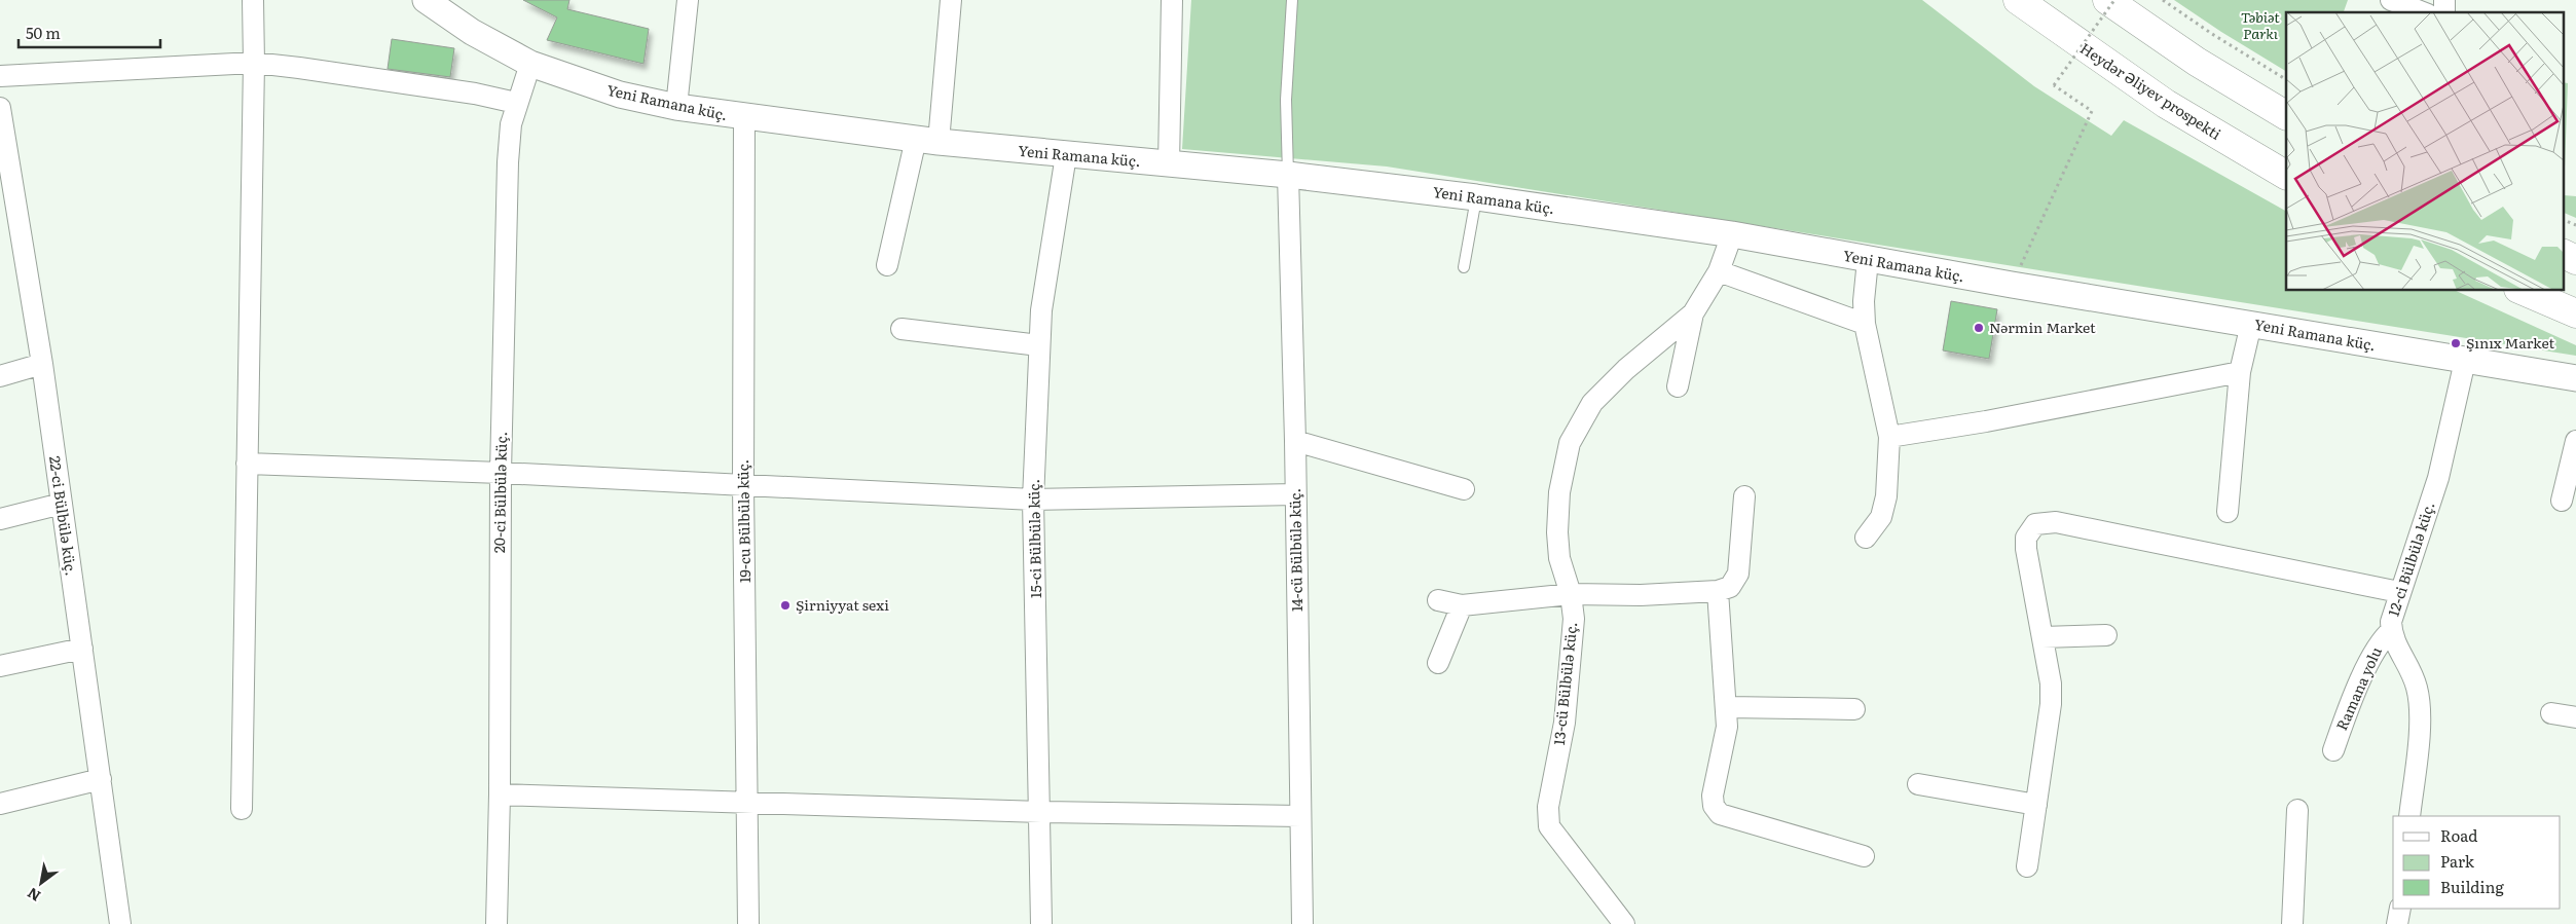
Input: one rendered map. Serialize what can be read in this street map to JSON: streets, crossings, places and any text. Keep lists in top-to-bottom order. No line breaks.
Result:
{"streets":{"highway":["Heydər Əliyev prospekti"],"street":["Yeni Ramana küç.","20-ci Bülbülə küç.","22-ci Bülbülə küç.","19-cu Bülbülə küç.","15-ci Bülbülə küç.","14-cü Bülbülə küç.","12-ci Bülbülə küç.","13-cü Bülbülə küç.","Ramana yolu"]},"crossings":[["Yeni Ramana küç.","20-ci Bülbülə küç."],["Yeni Ramana küç.","19-cu Bülbülə küç."],["Yeni Ramana küç.","15-ci Bülbülə küç."],["Yeni Ramana küç.","14-cü Bülbülə küç."],["Yeni Ramana küç.","12-ci Bülbülə küç."],["Yeni Ramana küç.","13-cü Bülbülə küç."],["12-ci Bülbülə küç.","Ramana yolu"]],"parks":["Təbiət Parkı"],"places":["Nərmin Market","Şınıx Market","Şirniyyat sexi"],"legend":["Road","Park","Building"],"scale_bar":"50 m","north":"bottom left"}
